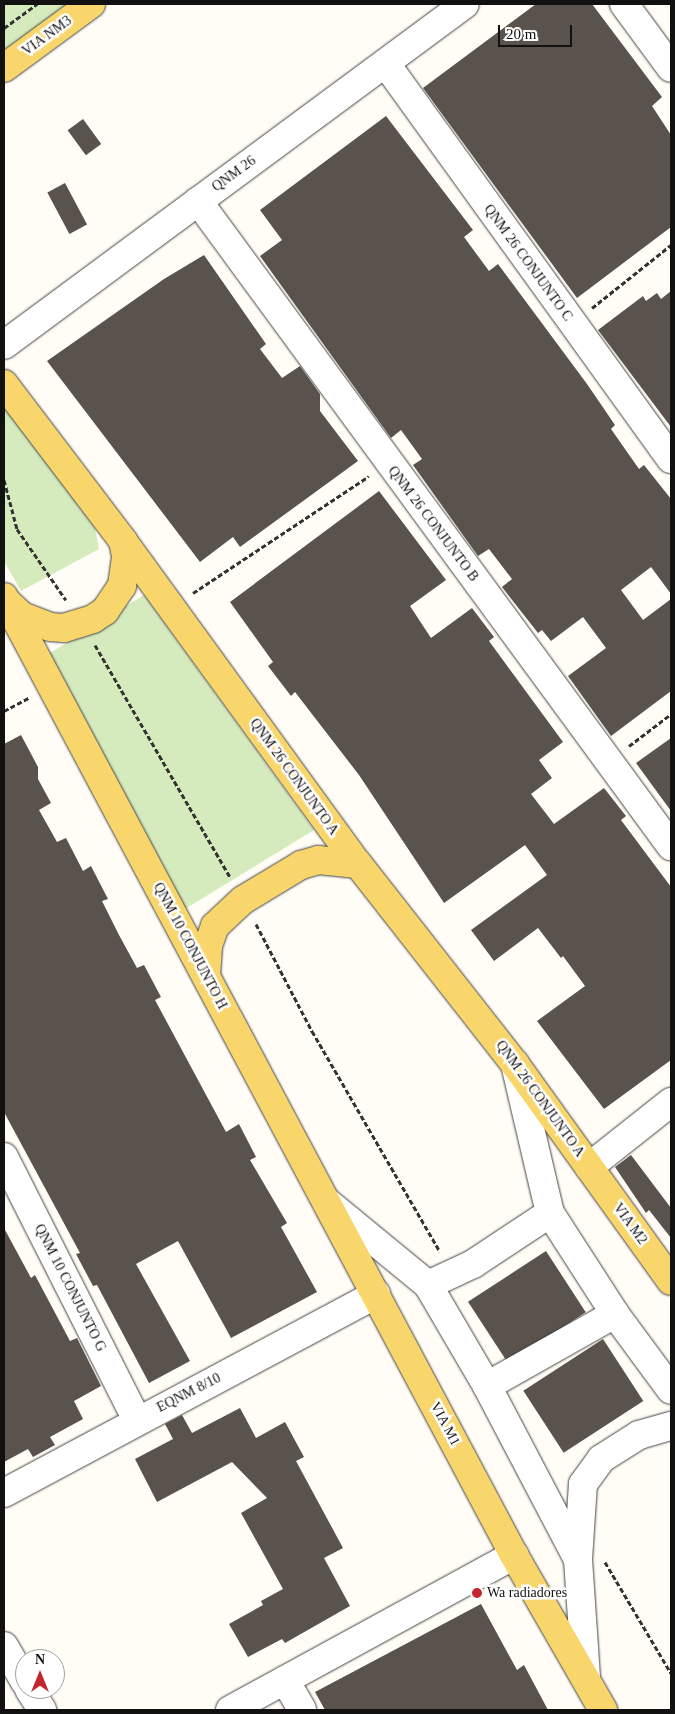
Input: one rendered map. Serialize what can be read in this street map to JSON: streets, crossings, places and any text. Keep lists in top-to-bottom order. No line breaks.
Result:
{"streets":{"main road":["VIA NM3","QNM 26 CONJUNTO A","QNM 10 CONJUNTO H","VIA M2","VIA M1"],"street":["QNM 26","QNM 26 CONJUNTO C","QNM 26 CONJUNTO B","QNM 10 CONJUNTO G","EQNM 8/10"]},"crossings":[["QNM 26","QNM 26 CONJUNTO C"],["QNM 26","QNM 26 CONJUNTO B"],["QNM 26 CONJUNTO A","VIA M2"],["QNM 10 CONJUNTO H","EQNM 8/10"],["QNM 10 CONJUNTO H","VIA M1"],["QNM 10 CONJUNTO G","EQNM 8/10"],["EQNM 8/10","VIA M1"]],"places":["Wa radiadores"],"scale_bar":"20 m","north":"top"}
